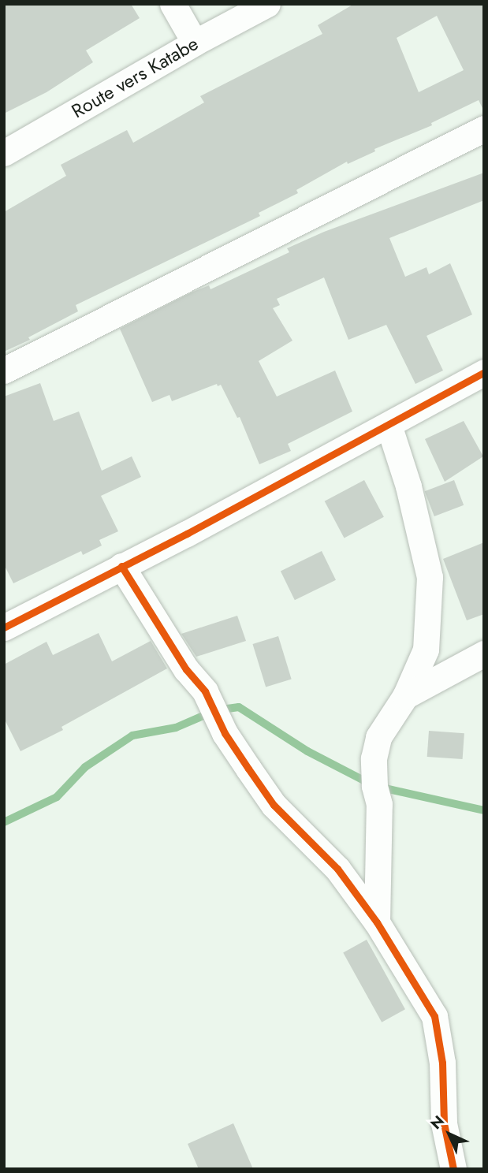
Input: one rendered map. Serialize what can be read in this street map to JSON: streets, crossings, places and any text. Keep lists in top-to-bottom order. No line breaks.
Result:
{"streets":{"street":["Route vers Katabe"]},"north":"top left"}
